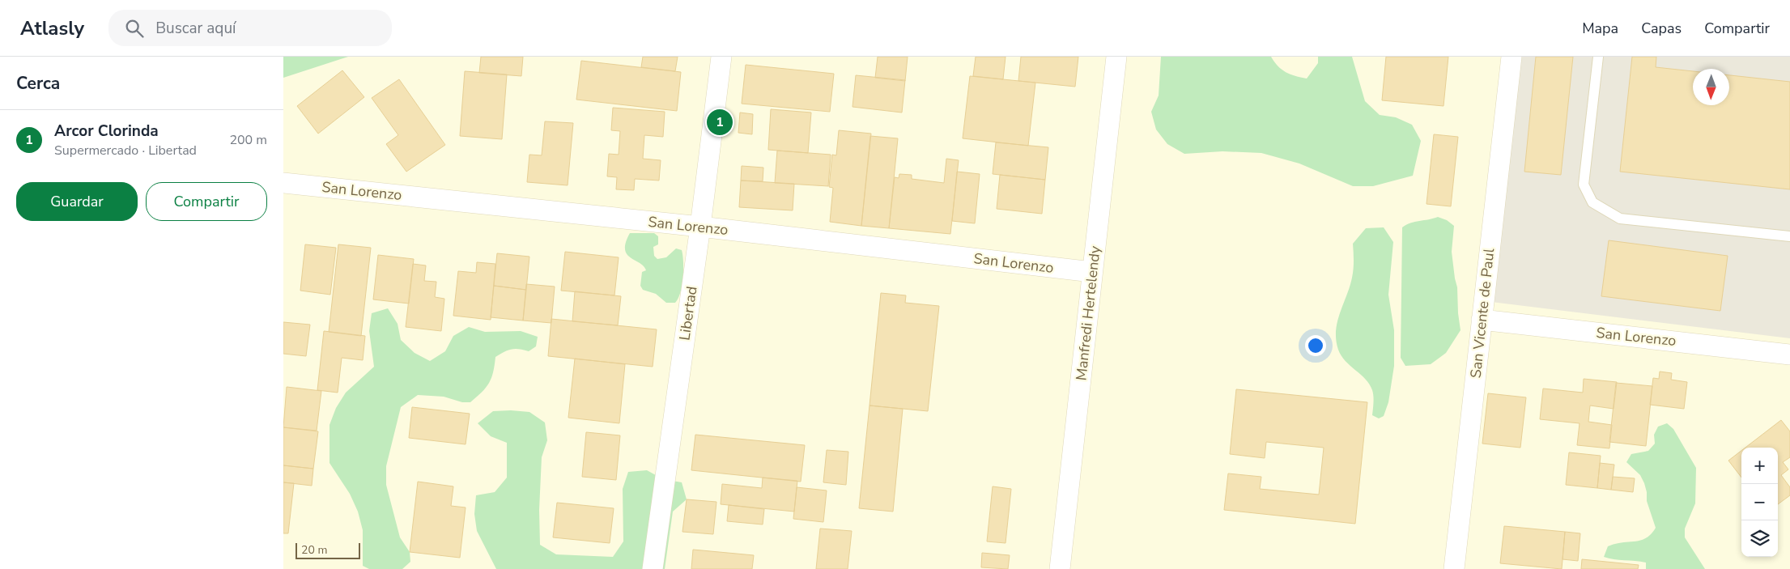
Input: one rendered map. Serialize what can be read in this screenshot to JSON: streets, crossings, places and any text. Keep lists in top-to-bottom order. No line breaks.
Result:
{"streets":{"street":["San Lorenzo","Libertad","Manfredi Hertelendy","San Vicente de Paul"]},"crossings":[["San Lorenzo","Libertad"],["San Lorenzo","Manfredi Hertelendy"],["San Lorenzo","San Vicente de Paul"]],"scale_bar":"20 m","north":"bottom","page":{"header":"Atlasly","search":"Buscar aquí","nav":["Mapa","Capas","Compartir"],"heading":"Cerca","pins":"1","list":[{"mark":"1","name":"Arcor Clorinda","note":"Supermercado · Libertad","value":"200 m"}],"buttons":["Guardar","Compartir"],"map_buttons":["+","−"],"scale":"20 m"}}
